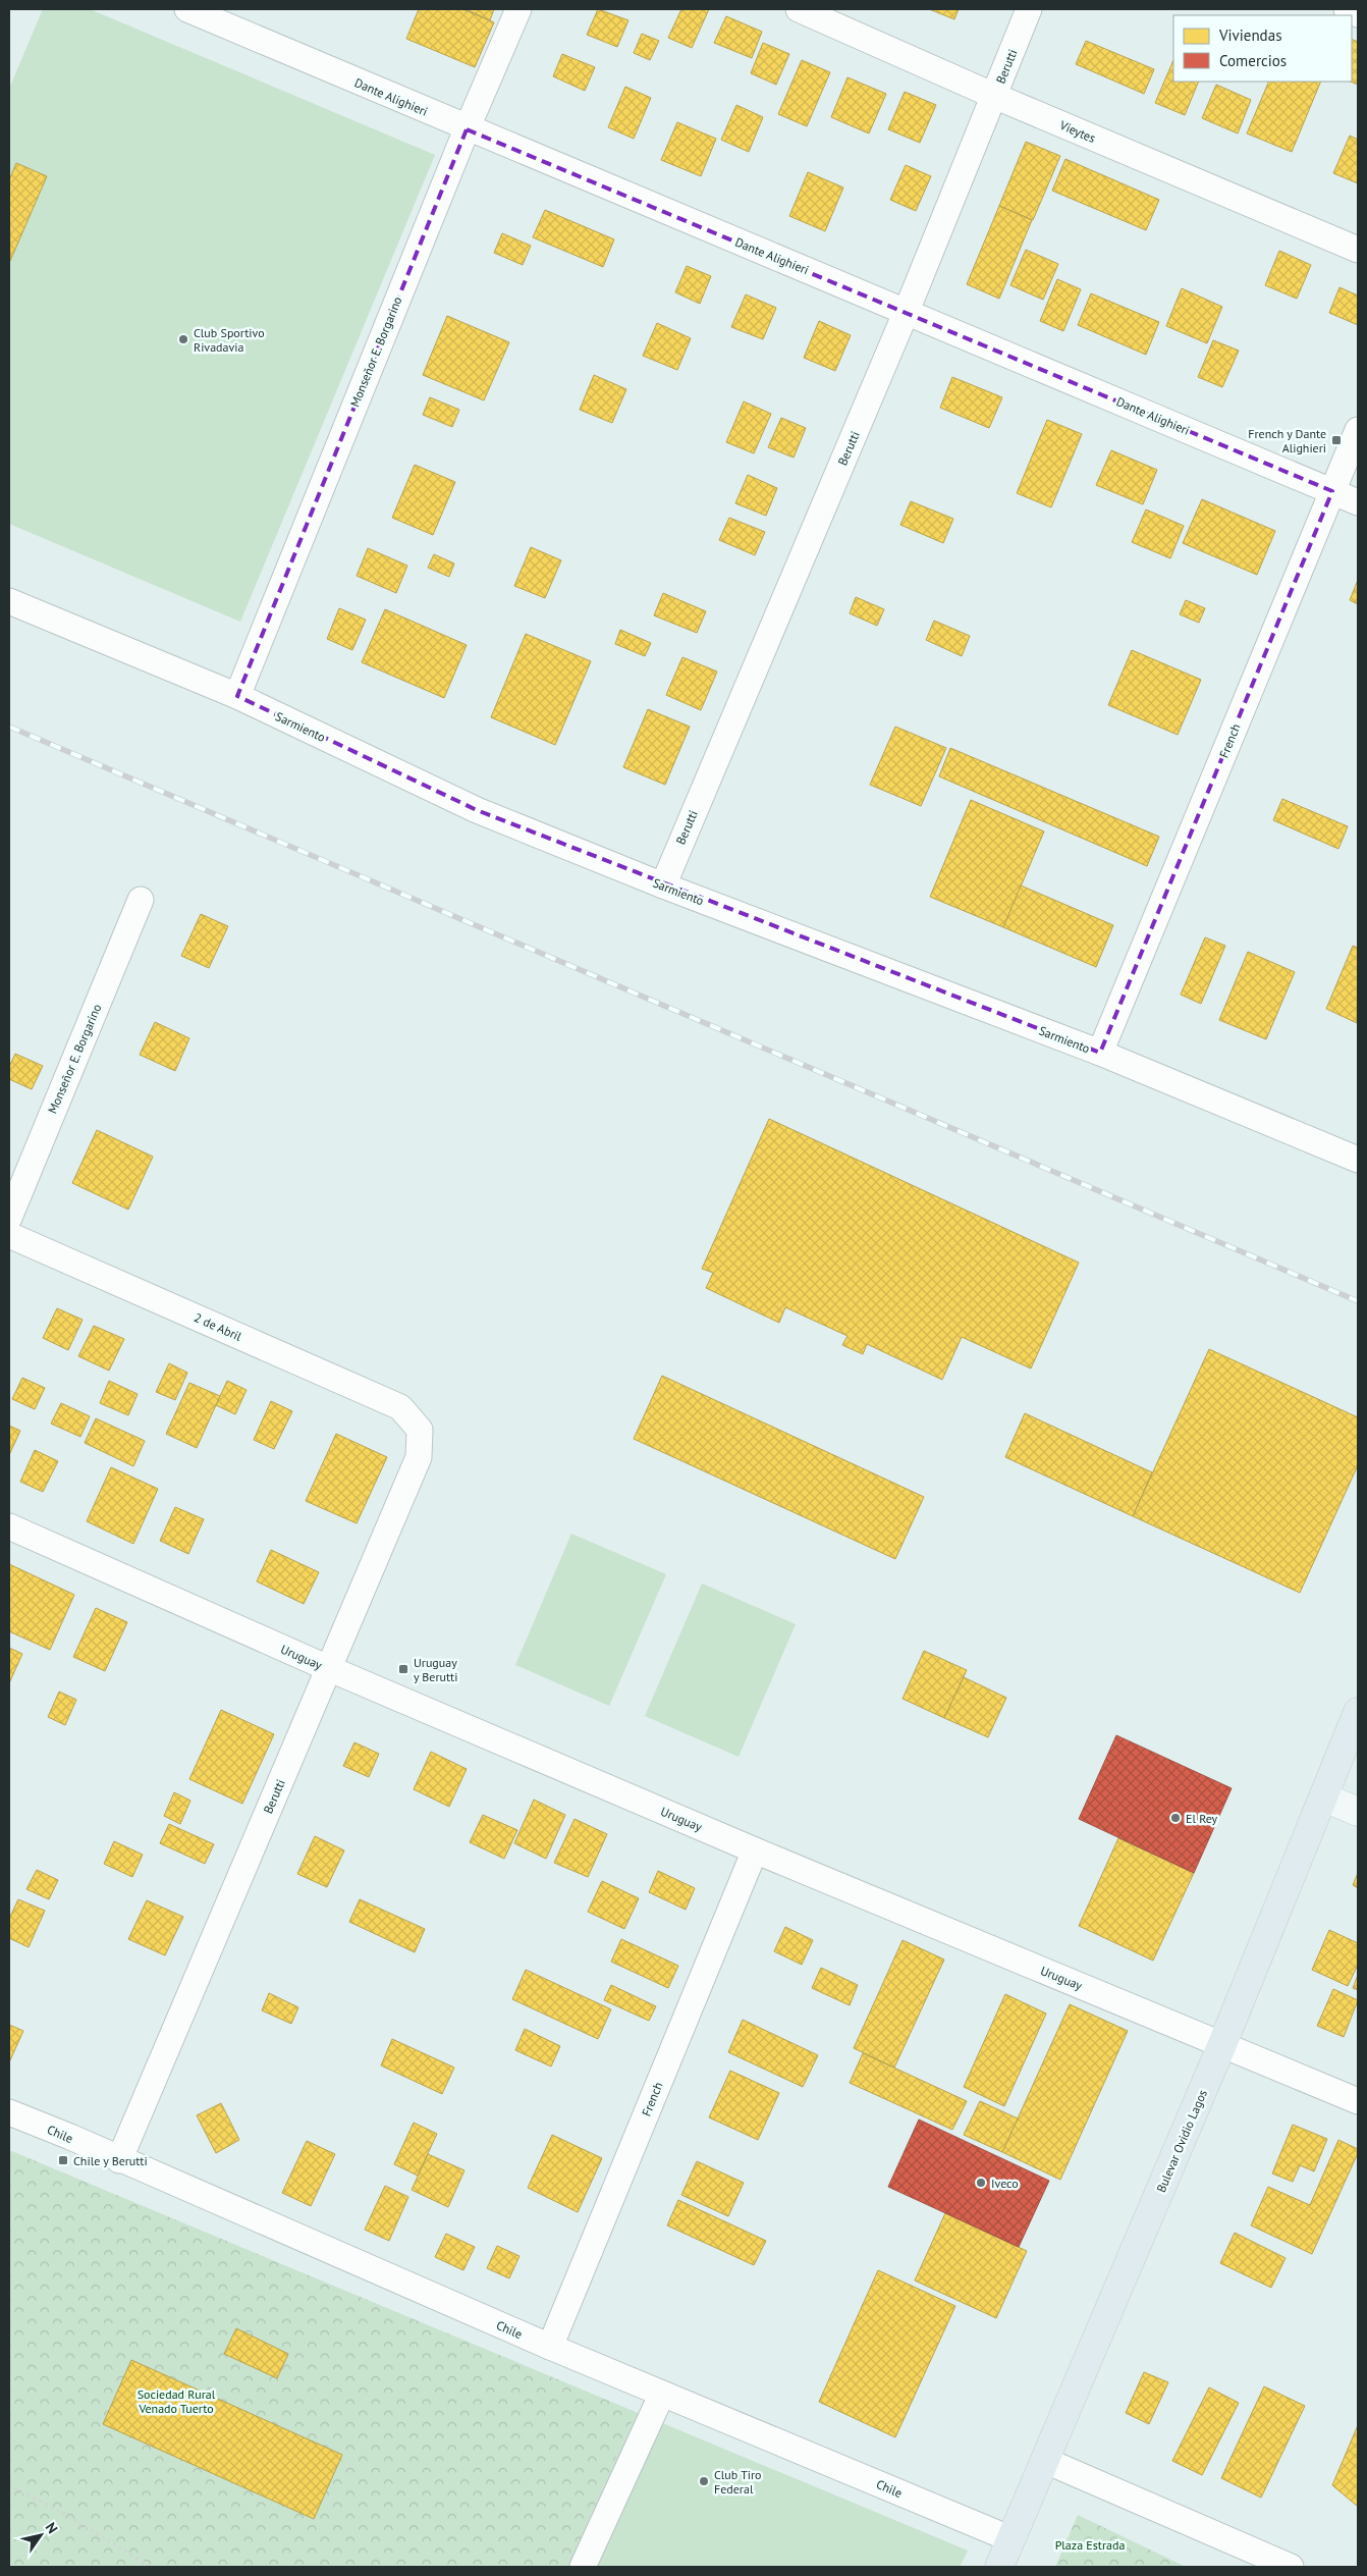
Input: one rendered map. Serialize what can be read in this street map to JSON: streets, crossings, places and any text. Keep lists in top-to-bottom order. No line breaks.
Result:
{"streets":{"highway":["Bulevar Ovidio Lagos"],"street":["Berutti","Dante Alighieri","Vieytes","Monseñor E. Borgarino","Sarmiento","French","2 de Abril","Uruguay","Chile"]},"crossings":[["Berutti","Dante Alighieri"],["Berutti","Vieytes"],["Berutti","Sarmiento"],["Berutti","2 de Abril"],["Berutti","Uruguay"],["Berutti","Chile"],["Dante Alighieri","Monseñor E. Borgarino"],["Dante Alighieri","French"],["Monseñor E. Borgarino","Sarmiento"],["Sarmiento","French"],["French","Uruguay"],["French","Chile"],["Uruguay","Bulevar Ovidio Lagos"],["Chile","Bulevar Ovidio Lagos"]],"parks":["Sociedad Rural Venado Tuerto","Plaza Estrada"],"places":{"other":["Club Sportivo Rivadavia","El Rey","Iveco","Club Tiro Federal"],"transit":["French y Dante Alighieri","Uruguay y Berutti","Chile y Berutti"]},"legend":["Viviendas","Comercios"],"north":"top right"}
